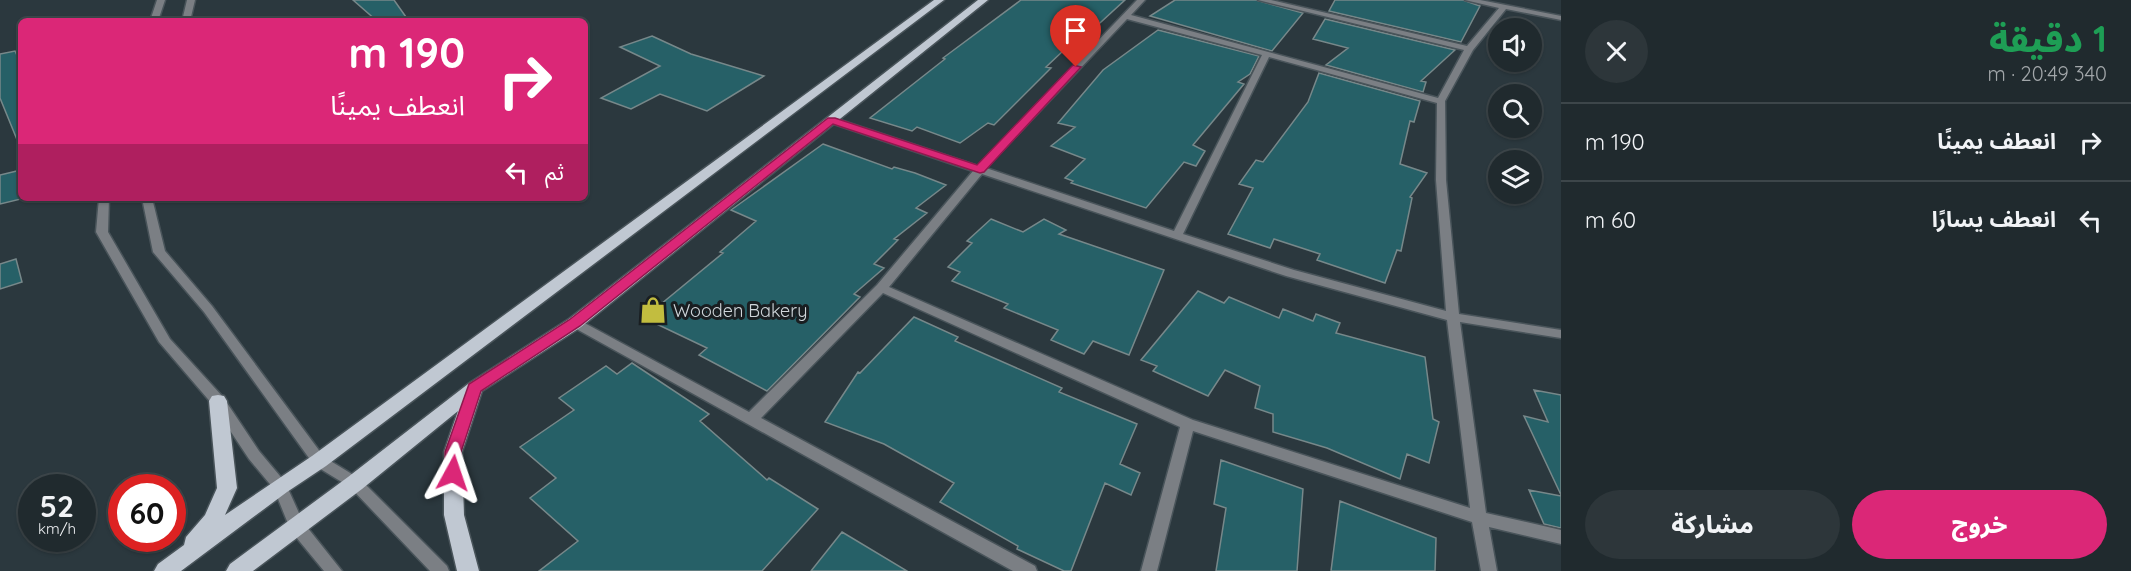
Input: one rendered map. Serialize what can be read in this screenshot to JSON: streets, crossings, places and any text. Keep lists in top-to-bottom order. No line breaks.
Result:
{"places":{"shop":["Wooden Bakery"]},"page":{"heading":["1 دقيقة","340 m · 20:49"],"turn":["190 m","انعطف يمينًا"],"list":[{"name":"انعطف يمينًا","value":"190 m"},{"name":"انعطف يسارًا","value":"60 m"}],"then":"ثم","speed":"52 km/h","limit":"60","buttons":["خروج","مشاركة"]}}
